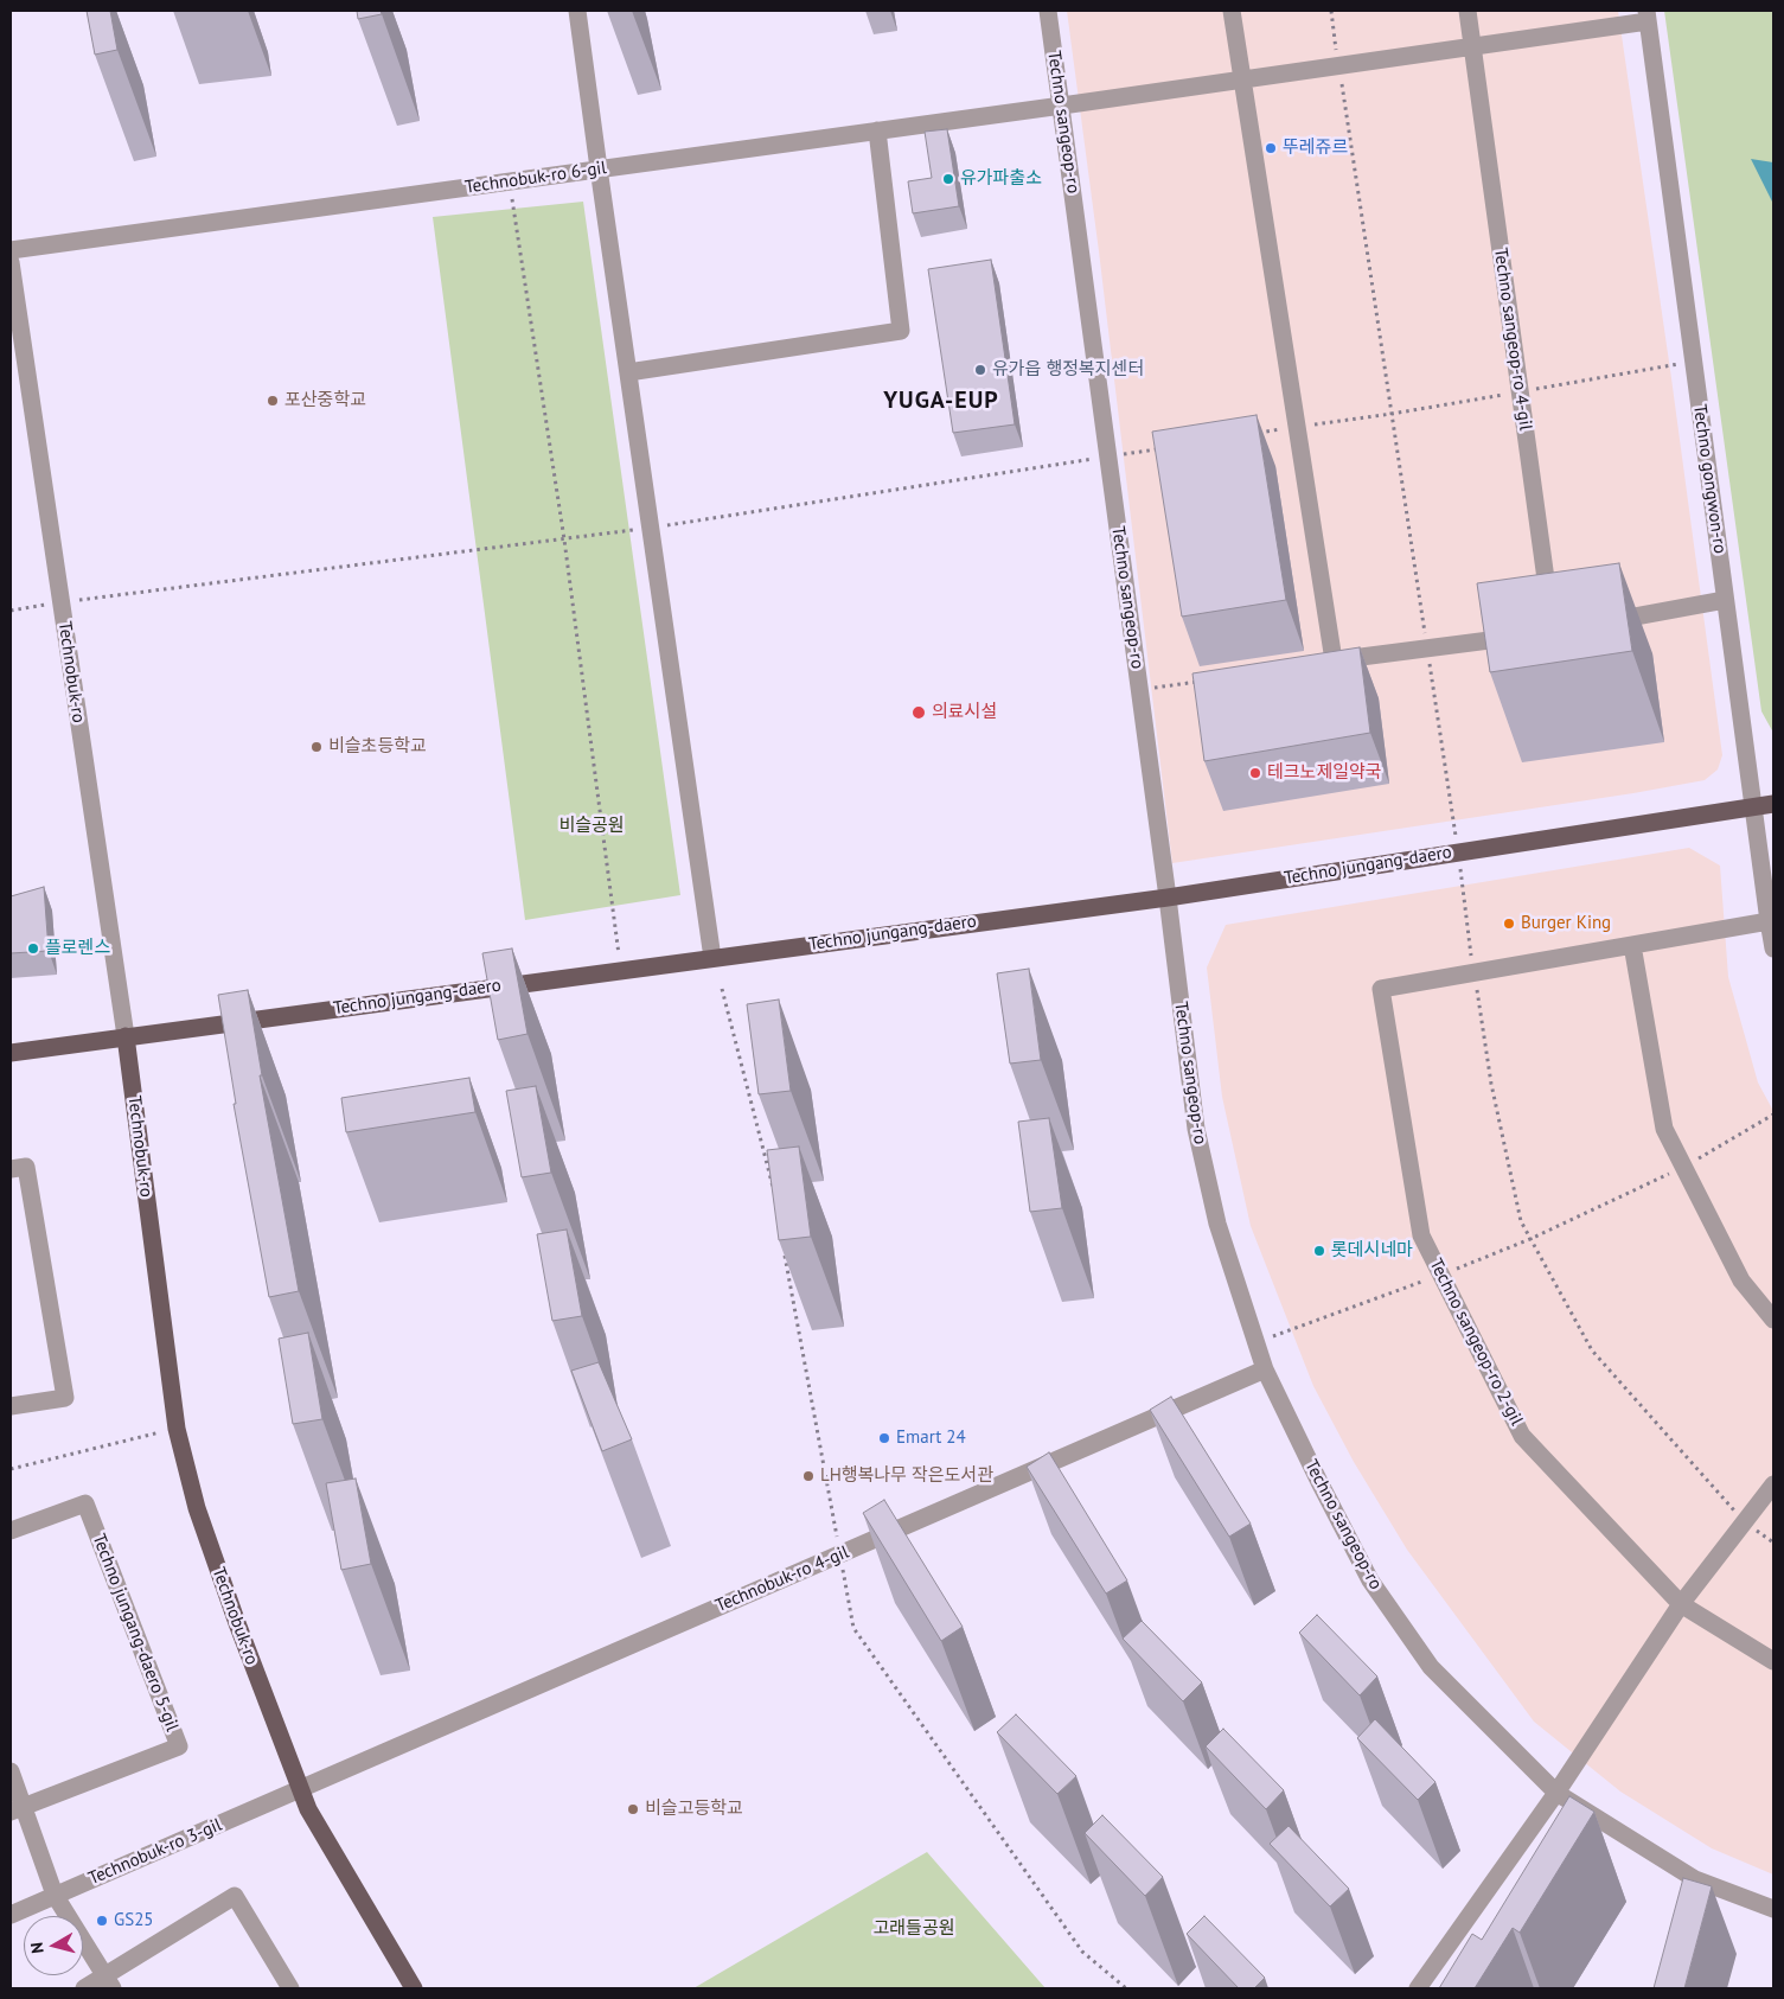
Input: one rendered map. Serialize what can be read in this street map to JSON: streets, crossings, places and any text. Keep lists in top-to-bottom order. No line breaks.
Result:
{"streets":{"main road":["Technobuk-ro","Techno jungang-daero"],"street":["Techno sangeop-ro","Technobuk-ro 6-gil","Techno sangeop-ro 4-gil","Techno gongwon-ro","Techno sangeop-ro 2-gil","Technobuk-ro 4-gil","Techno jungang-daero 5-gil","Technobuk-ro 3-gil"]},"crossings":[["Techno sangeop-ro","Technobuk-ro 6-gil"],["Techno sangeop-ro","Techno jungang-daero"],["Techno sangeop-ro","Technobuk-ro 4-gil"],["Techno gongwon-ro","Techno jungang-daero"],["Technobuk-ro","Techno jungang-daero"],["Technobuk-ro","Technobuk-ro 4-gil"],["Technobuk-ro","Technobuk-ro 3-gil"],["Technobuk-ro 4-gil","Technobuk-ro 3-gil"]],"districts":["YUGA-EUP"],"parks":["비슬공원","고래들공원"],"places":["뚜레쥬르","유가파출소","유가읍 행정복지센터","포산중학교","의료시설","비슬초등학교","테크노제일약국","Burger King","플로렌스","롯데시네마","Emart 24","LH행복나무 작은도서관","비슬고등학교","GS25"],"north":"left"}
